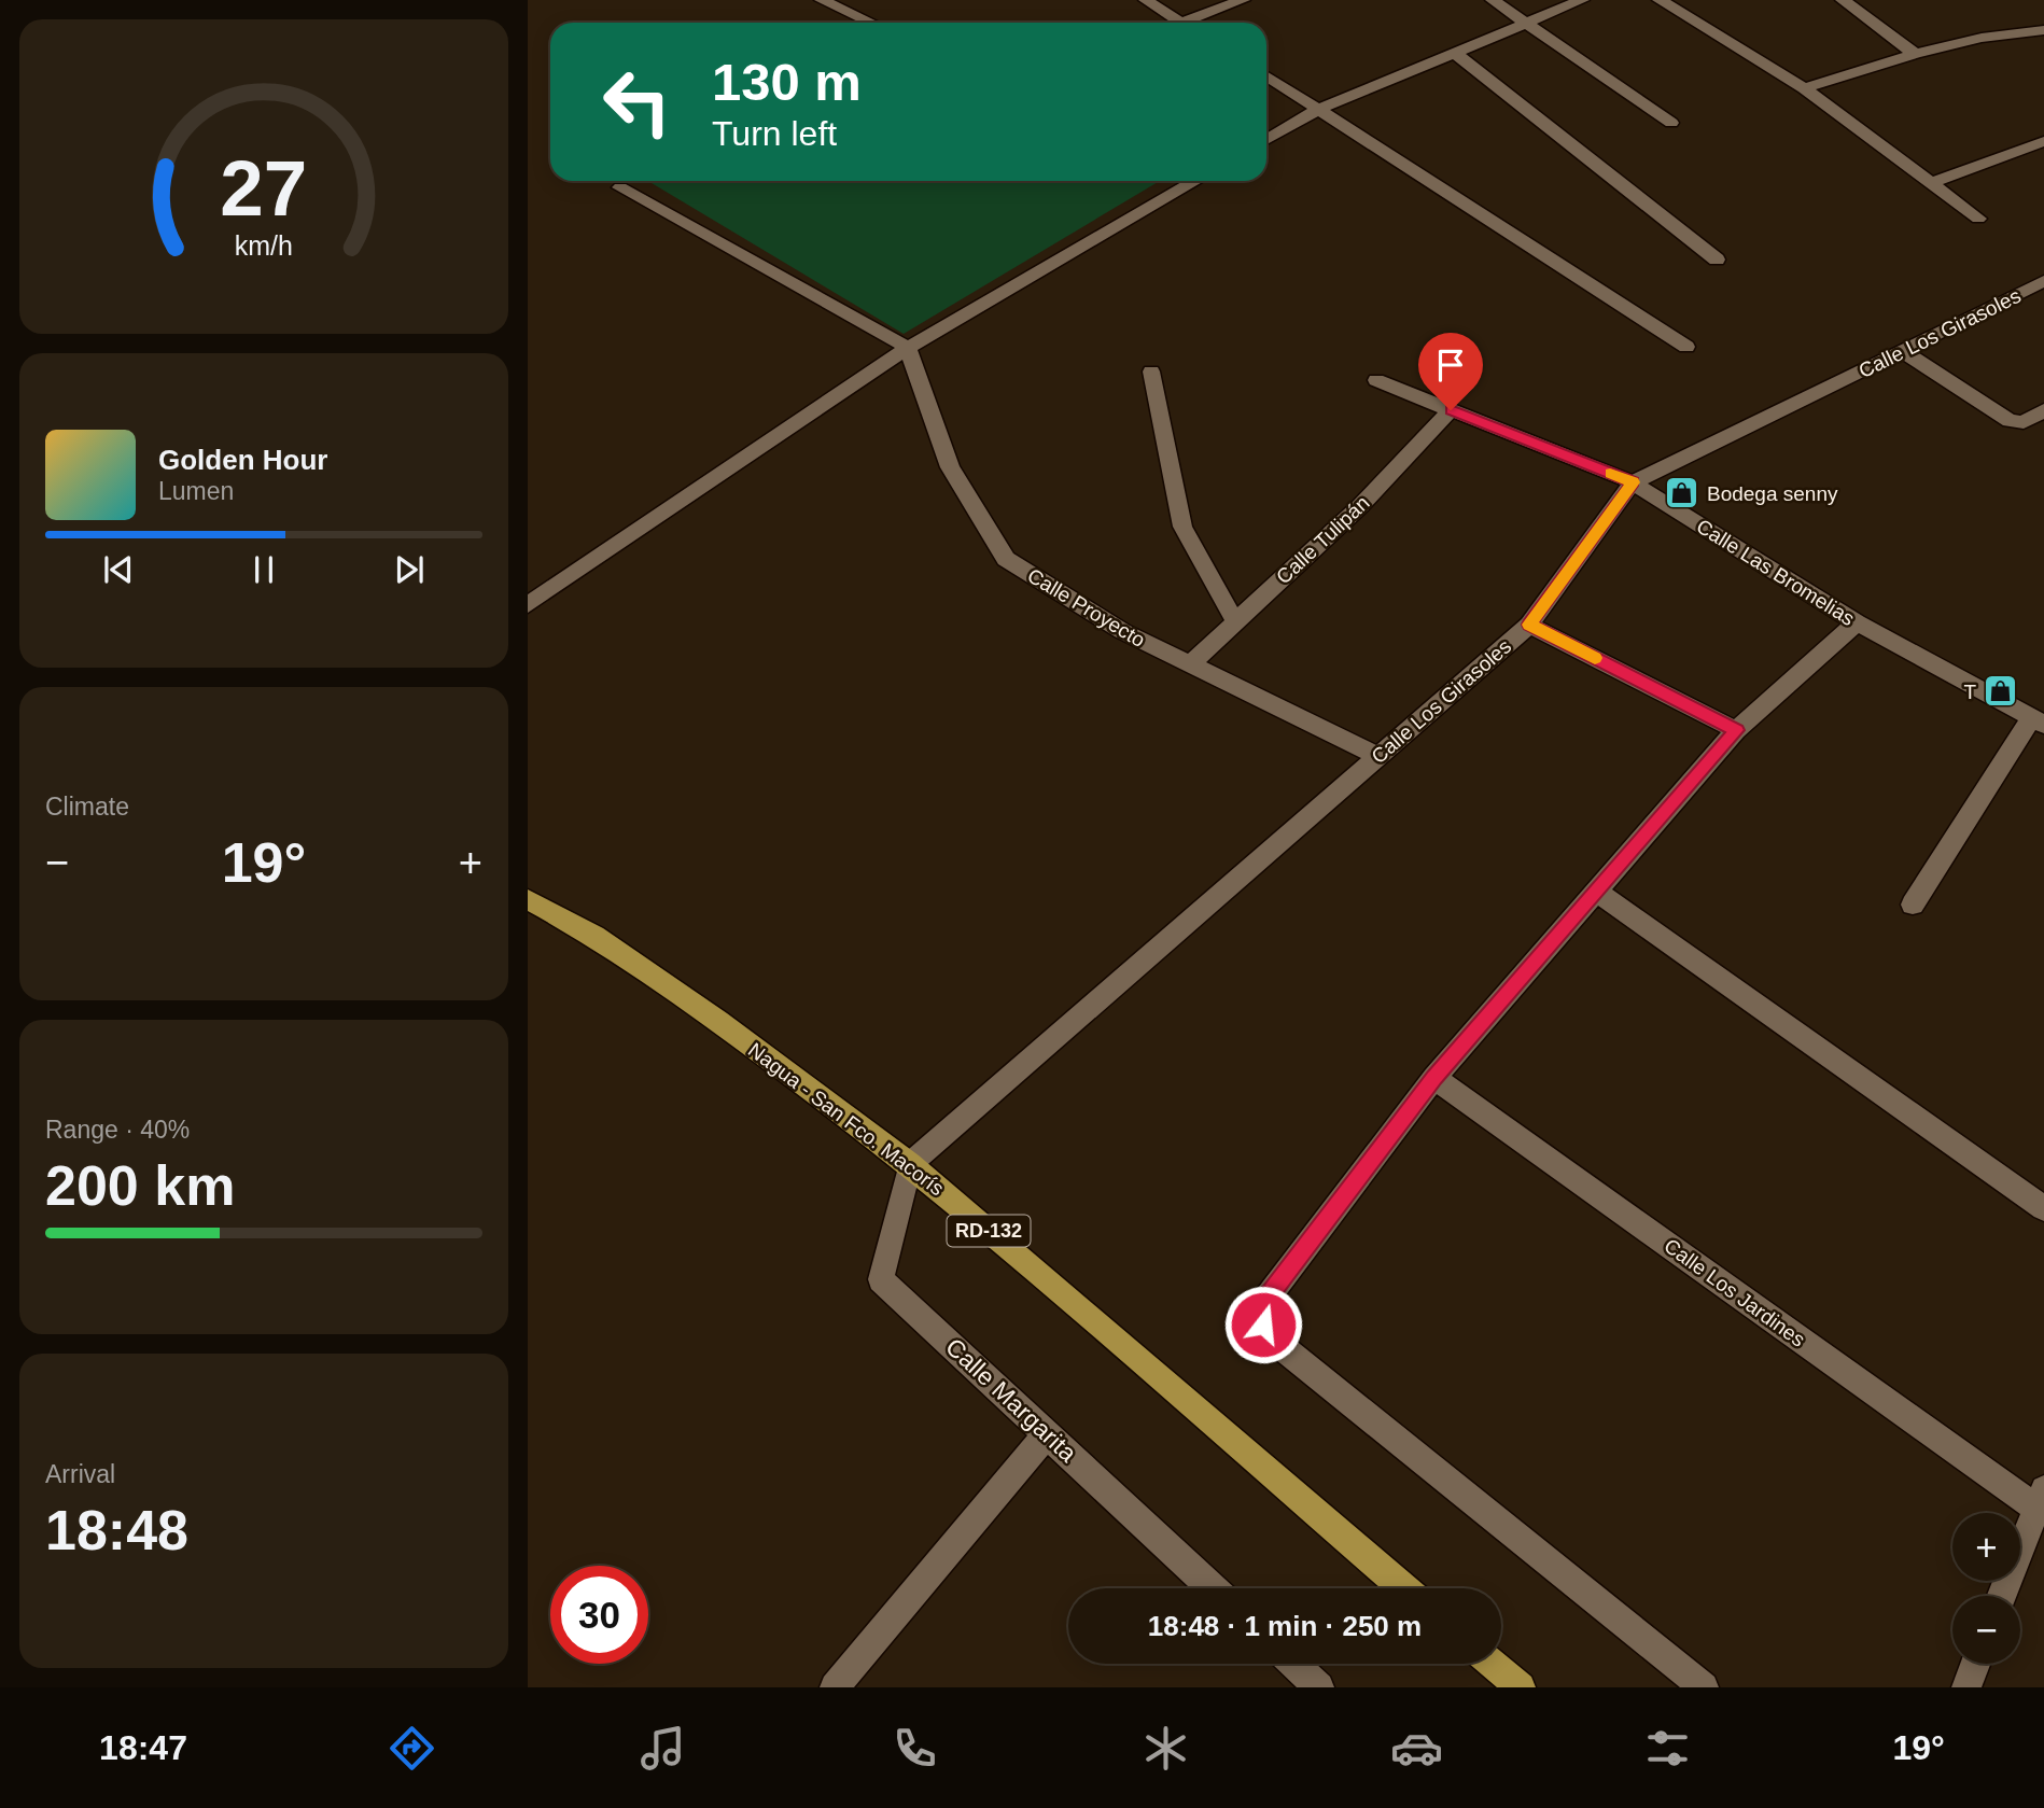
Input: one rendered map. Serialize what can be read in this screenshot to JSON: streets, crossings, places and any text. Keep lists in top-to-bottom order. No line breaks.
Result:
{"streets":{"main road":["Nagua - San Fco. Macorís","RD-132"],"street":["Calle Los Girasoles","Calle Tulipán","Calle Las Bromelias","Calle Proyecto","Calle Los Jardines","Calle Margarita"]},"crossings":[["Calle Los Girasoles","Calle Las Bromelias"],["Calle Los Girasoles","Calle Proyecto"],["Calle Los Girasoles","Nagua - San Fco. Macorís"],["Calle Los Girasoles","Calle Margarita"],["Calle Tulipán","Calle Las Bromelias"],["Calle Tulipán","Calle Proyecto"],["Nagua - San Fco. Macorís","Calle Margarita"]],"places":{"shop":["Bodega senny","T"]},"page":{"turn":["130 m","Turn left"],"song":["Golden Hour","Lumen"],"tile":["Climate",["Range · 40%","200 km"],["Arrival","18:48"]],"heat":["−","19°","+"],"map_buttons":["+","−"],"limit":"30","trip":"18:48 · 1 min · 250 m","tabs":["18:47","19°"],"gauge":["27","km/h"]}}
